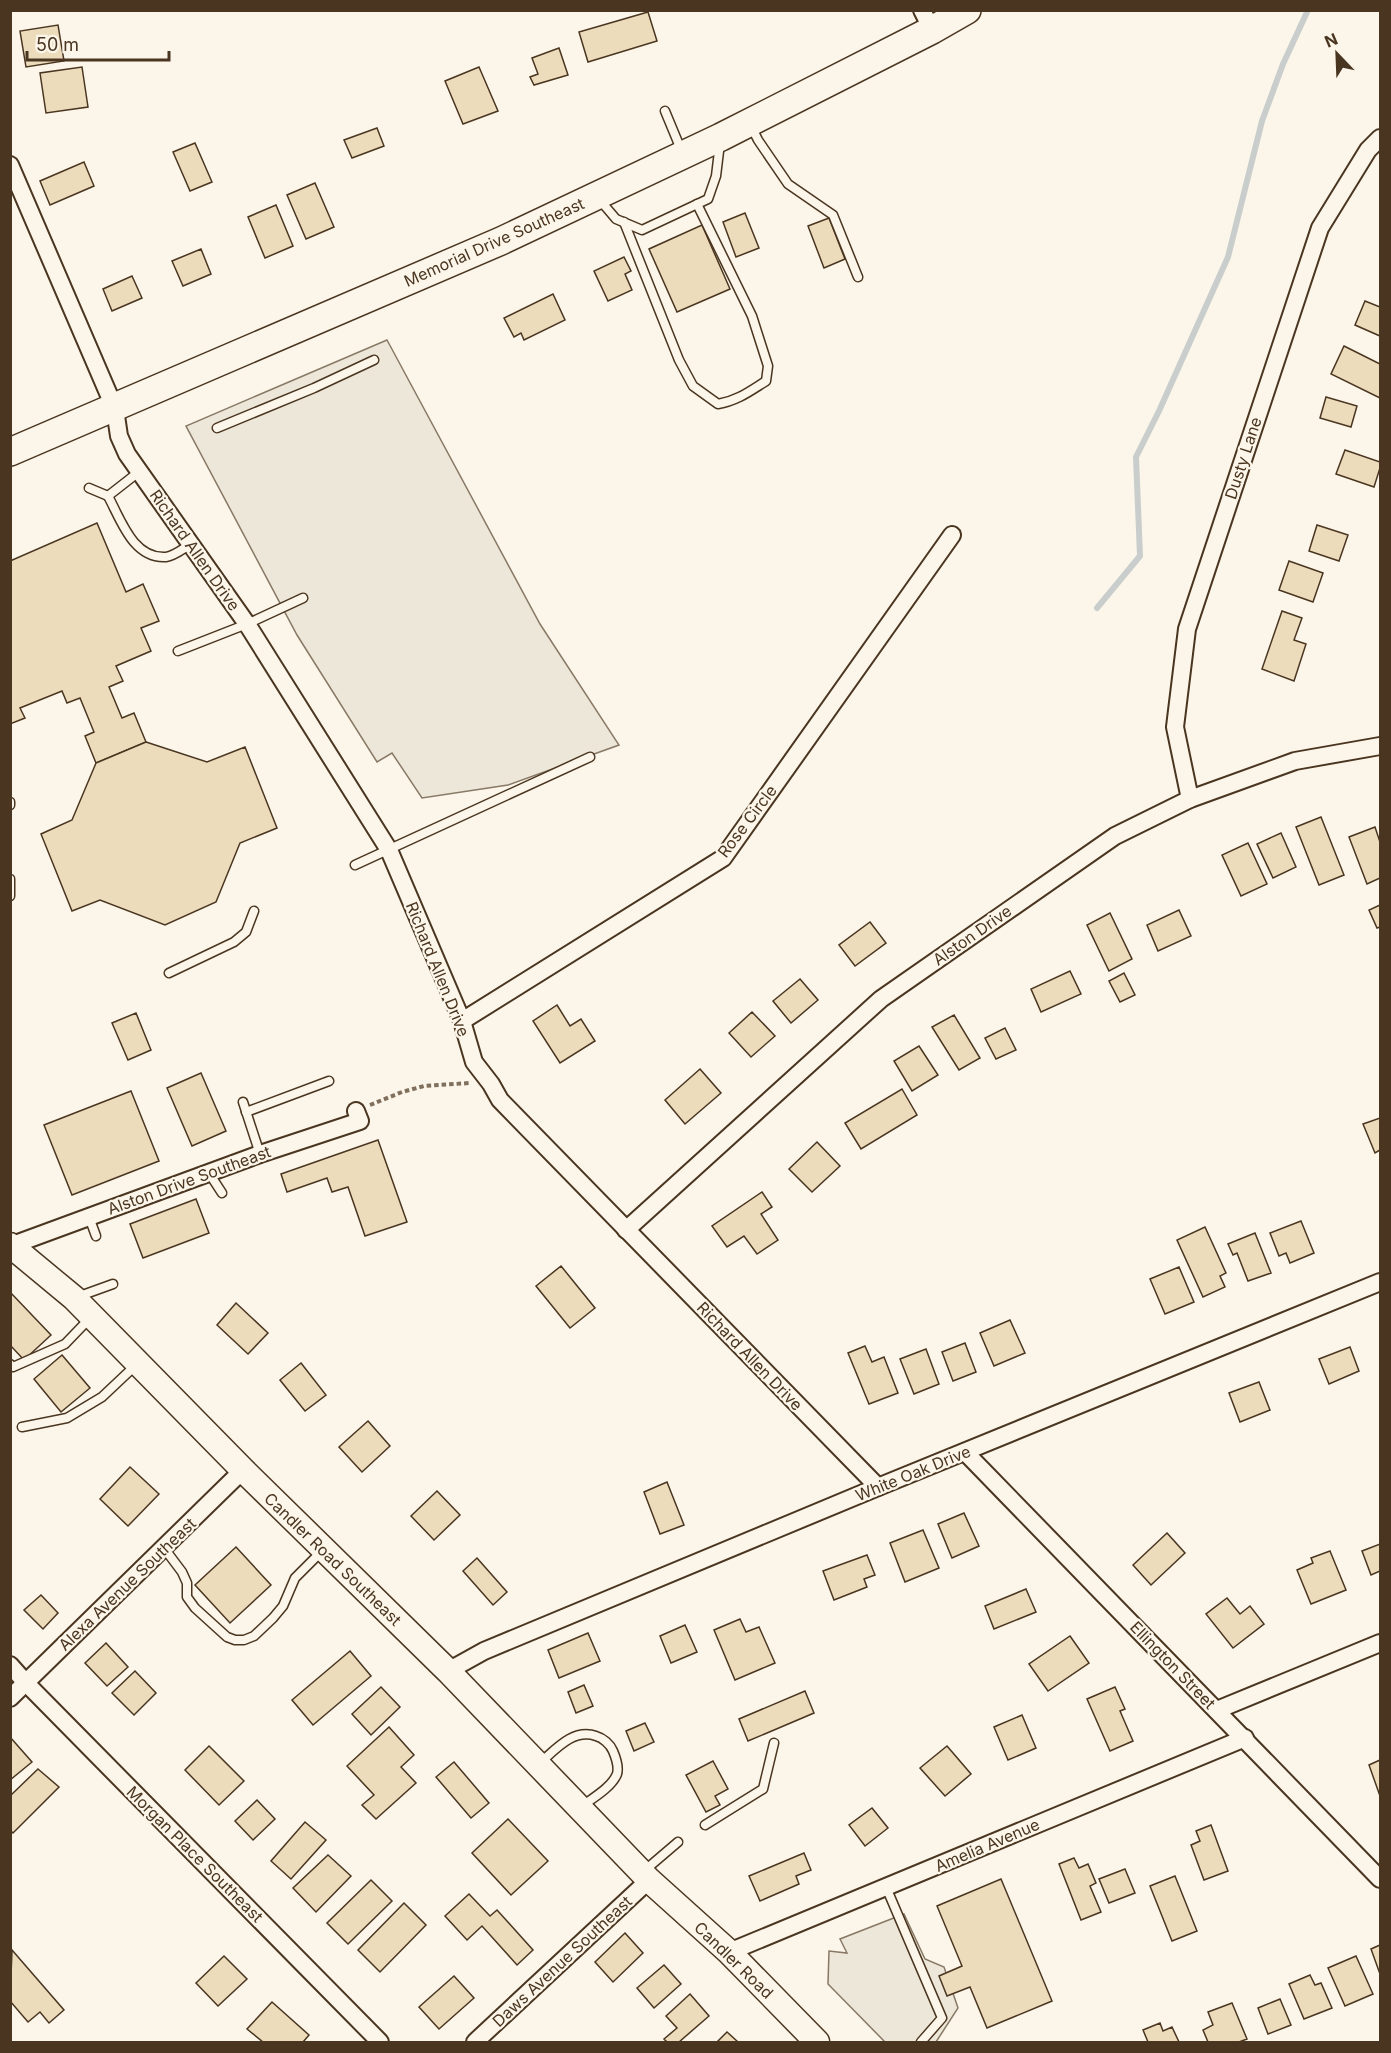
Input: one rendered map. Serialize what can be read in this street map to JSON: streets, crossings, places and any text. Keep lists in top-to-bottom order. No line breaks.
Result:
{"streets":{"main road":["Memorial Drive Southeast","Candler Road Southeast","Candler Road"],"street":["Dusty Lane","Richard Allen Drive","Rose Circle","Alston Drive","Alston Drive Southeast","White Oak Drive","Alexa Avenue Southeast","Ellington Street","Amelia Avenue","Morgan Place Southeast","Daws Avenue Southeast"]},"crossings":[["Memorial Drive Southeast","Richard Allen Drive"],["Dusty Lane","Alston Drive"],["Richard Allen Drive","Rose Circle"],["Richard Allen Drive","Alston Drive"],["Richard Allen Drive","White Oak Drive"],["Alston Drive Southeast","Candler Road Southeast"],["White Oak Drive","Candler Road Southeast"],["White Oak Drive","Ellington Street"],["Candler Road Southeast","Alexa Avenue Southeast"],["Candler Road Southeast","Candler Road"],["Candler Road Southeast","Daws Avenue Southeast"],["Alexa Avenue Southeast","Morgan Place Southeast"],["Ellington Street","Amelia Avenue"],["Amelia Avenue","Candler Road"],["Candler Road","Daws Avenue Southeast"]],"scale_bar":"50 m","north":"top left"}
